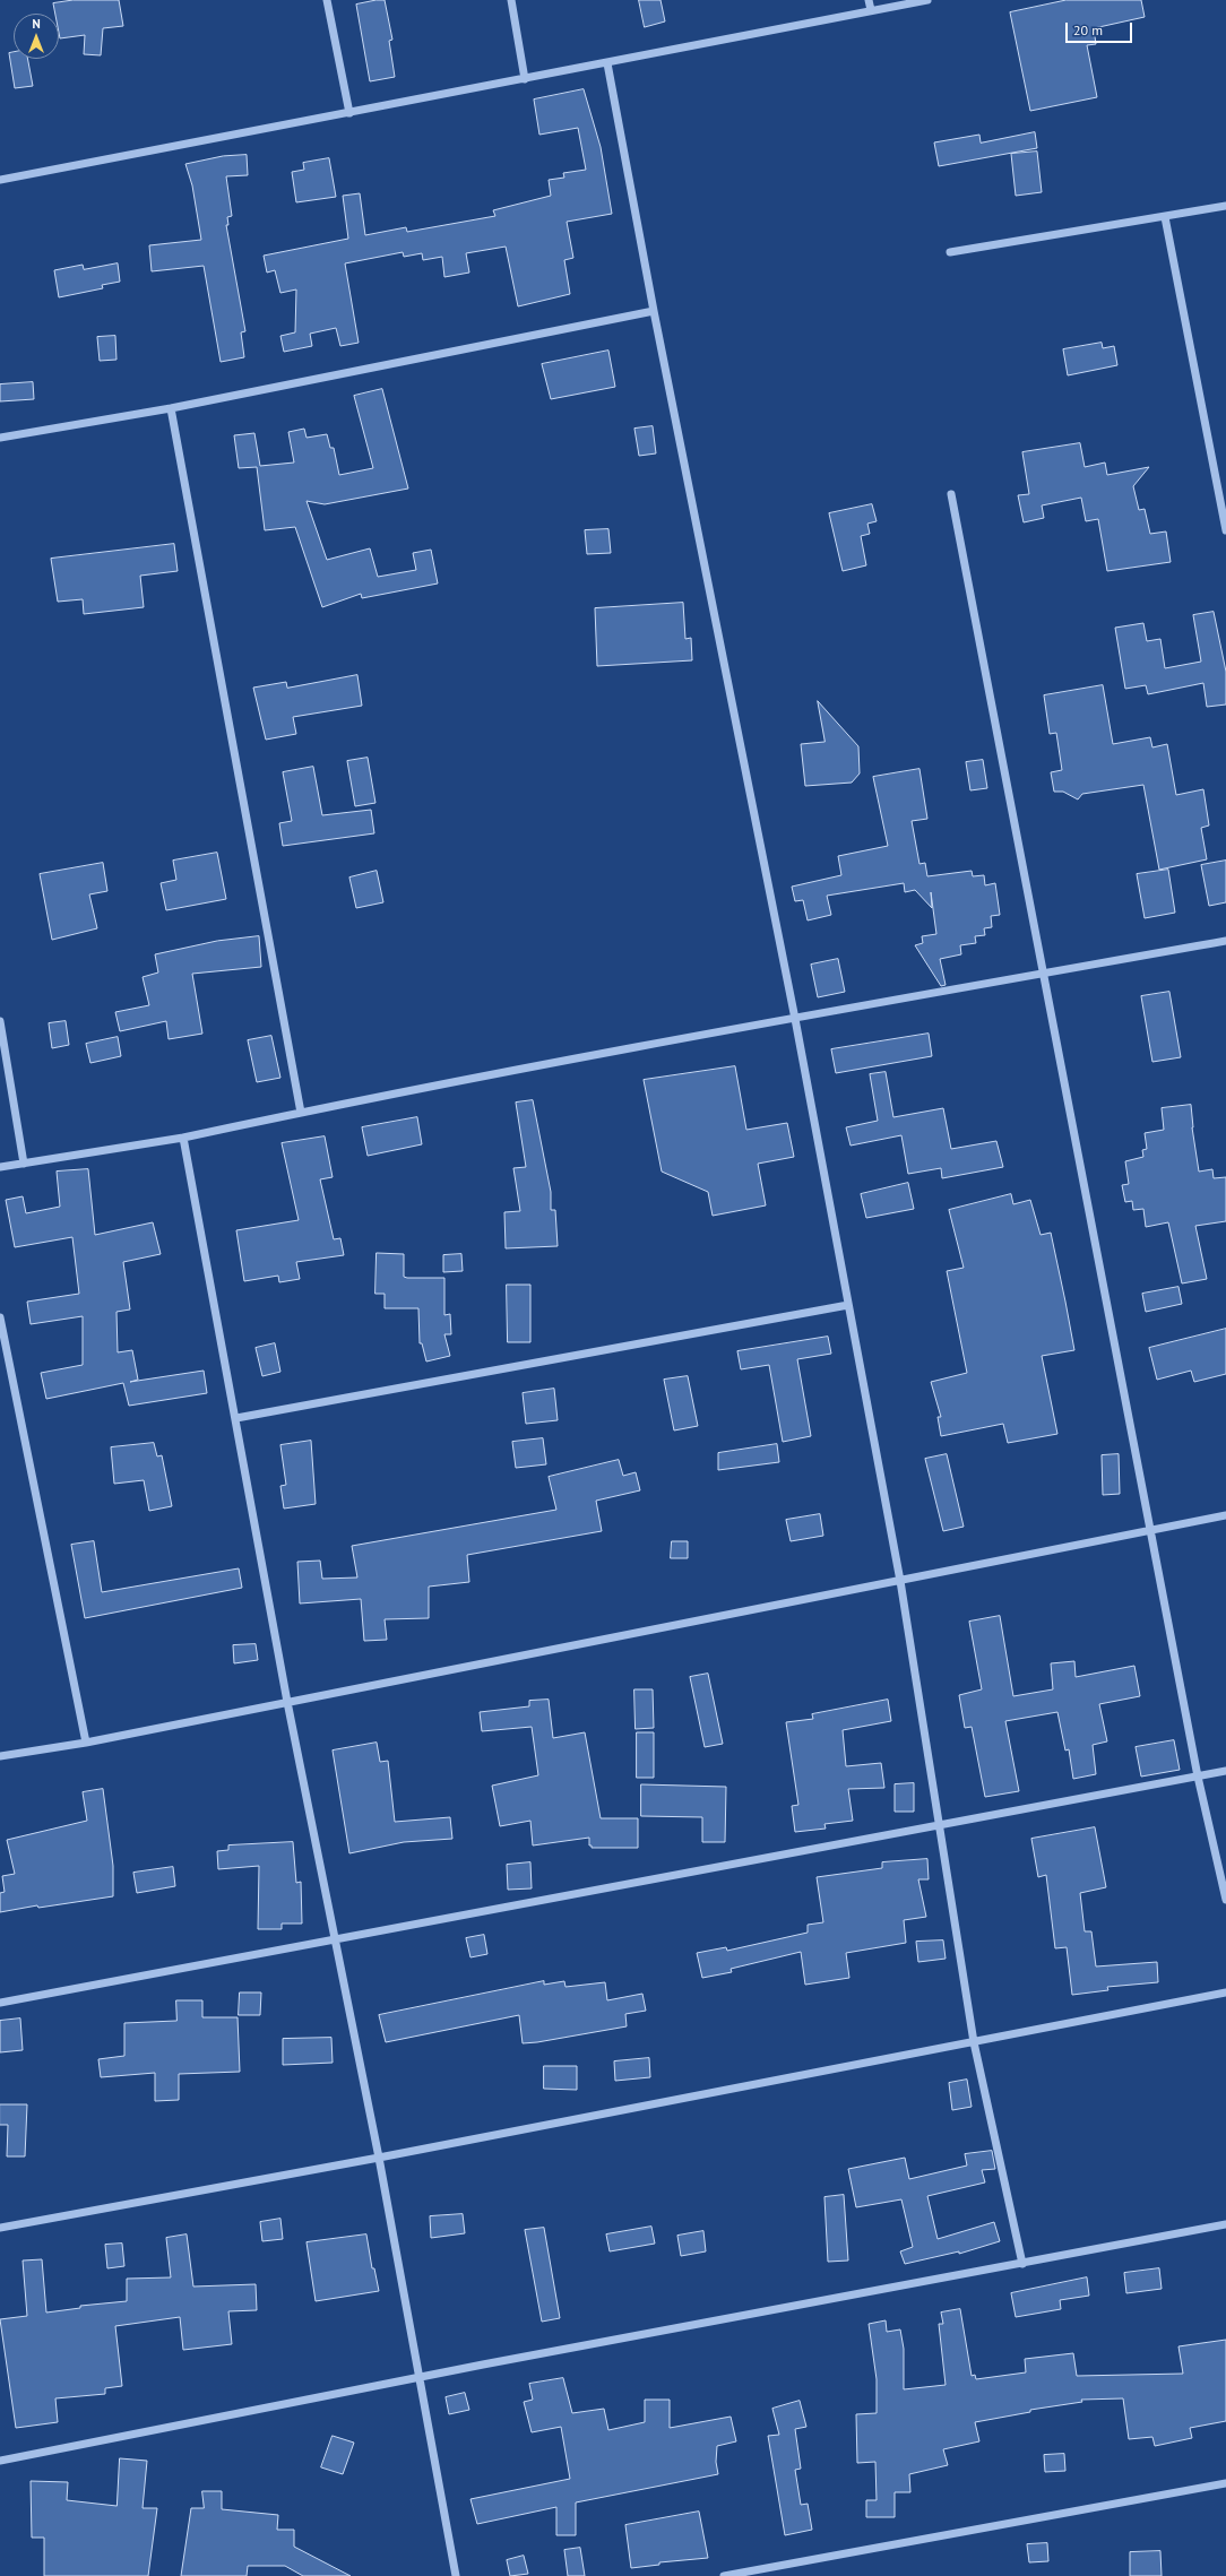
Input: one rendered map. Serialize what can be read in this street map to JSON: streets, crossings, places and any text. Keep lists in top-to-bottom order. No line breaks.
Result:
{"scale_bar":"20 m","north":"top"}
